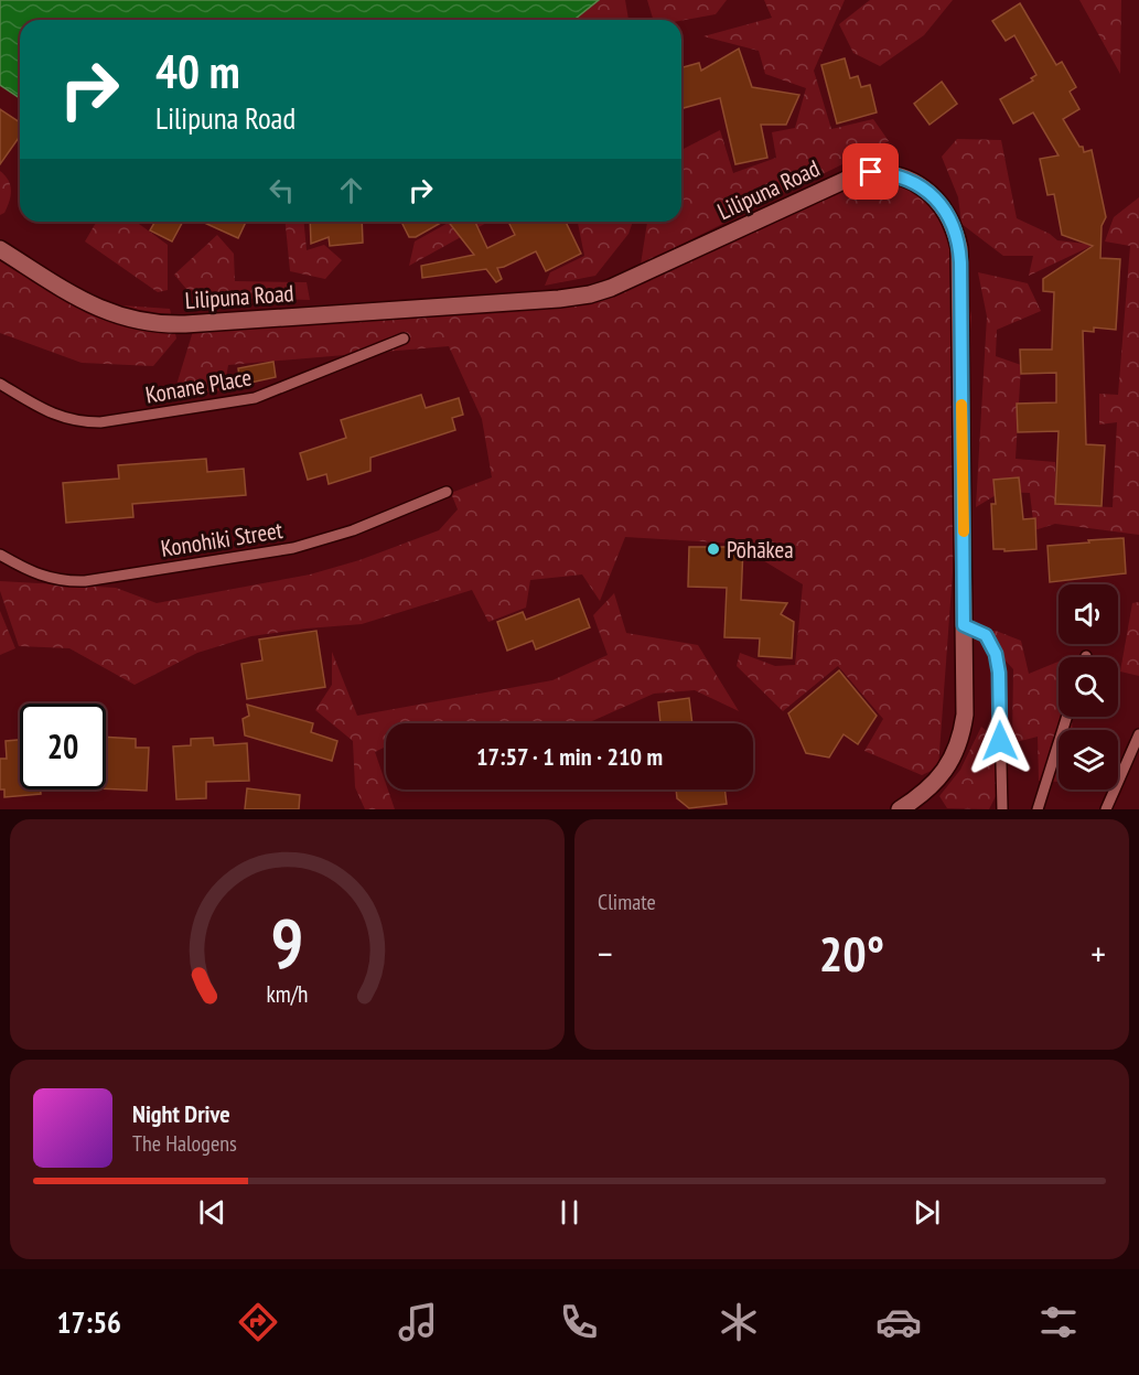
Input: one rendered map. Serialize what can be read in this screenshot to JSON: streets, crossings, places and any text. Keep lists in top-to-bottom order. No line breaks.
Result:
{"streets":{"street":["Lilipuna Road"],"lane":["Konane Place","Konohiki Street"]},"places":["Pōhākea"],"page":{"turn":["40 m","Lilipuna Road"],"limit":"20","trip":"17:57 · 1 min · 210 m","tile":"Climate","heat":["−","20°","+"],"song":["Night Drive","The Halogens"],"tabs":"17:56","gauge":["9","km/h"]}}
